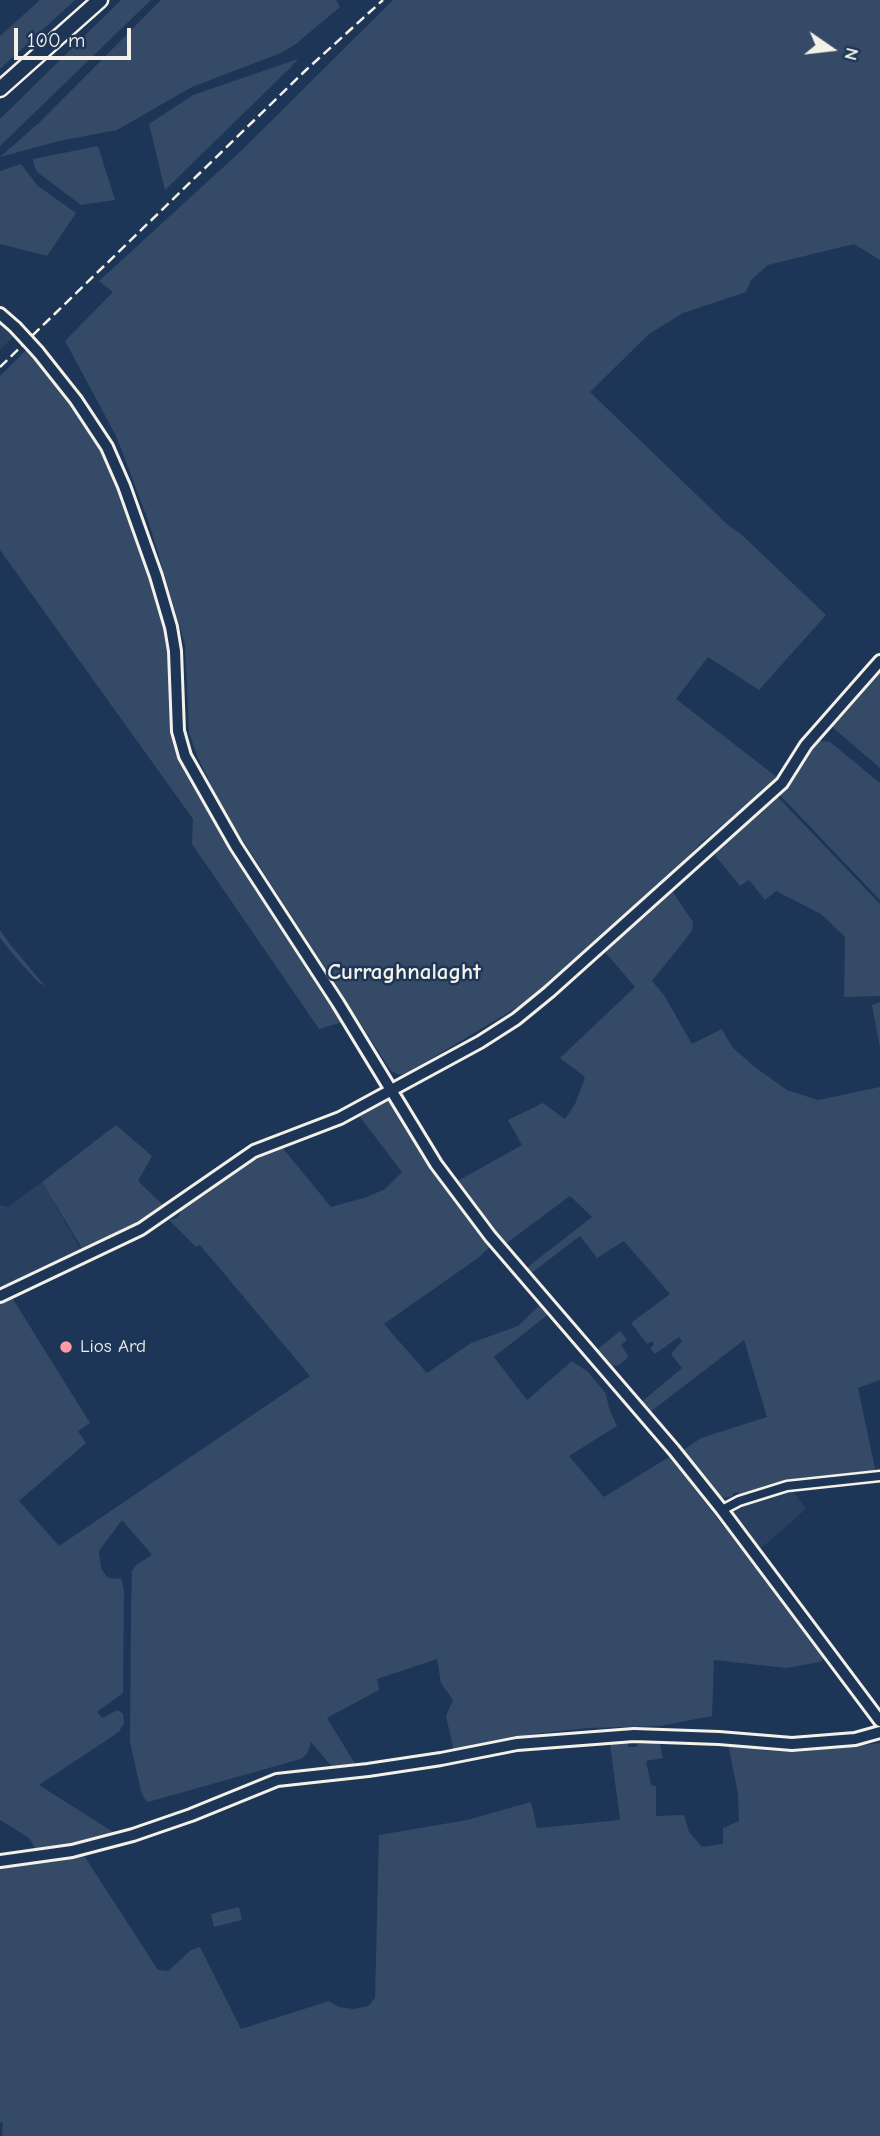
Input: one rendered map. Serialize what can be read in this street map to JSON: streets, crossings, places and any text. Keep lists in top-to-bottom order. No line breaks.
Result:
{"districts":["Curraghnalaght"],"places":["Lios Ard"],"scale_bar":"100 m","north":"right"}
